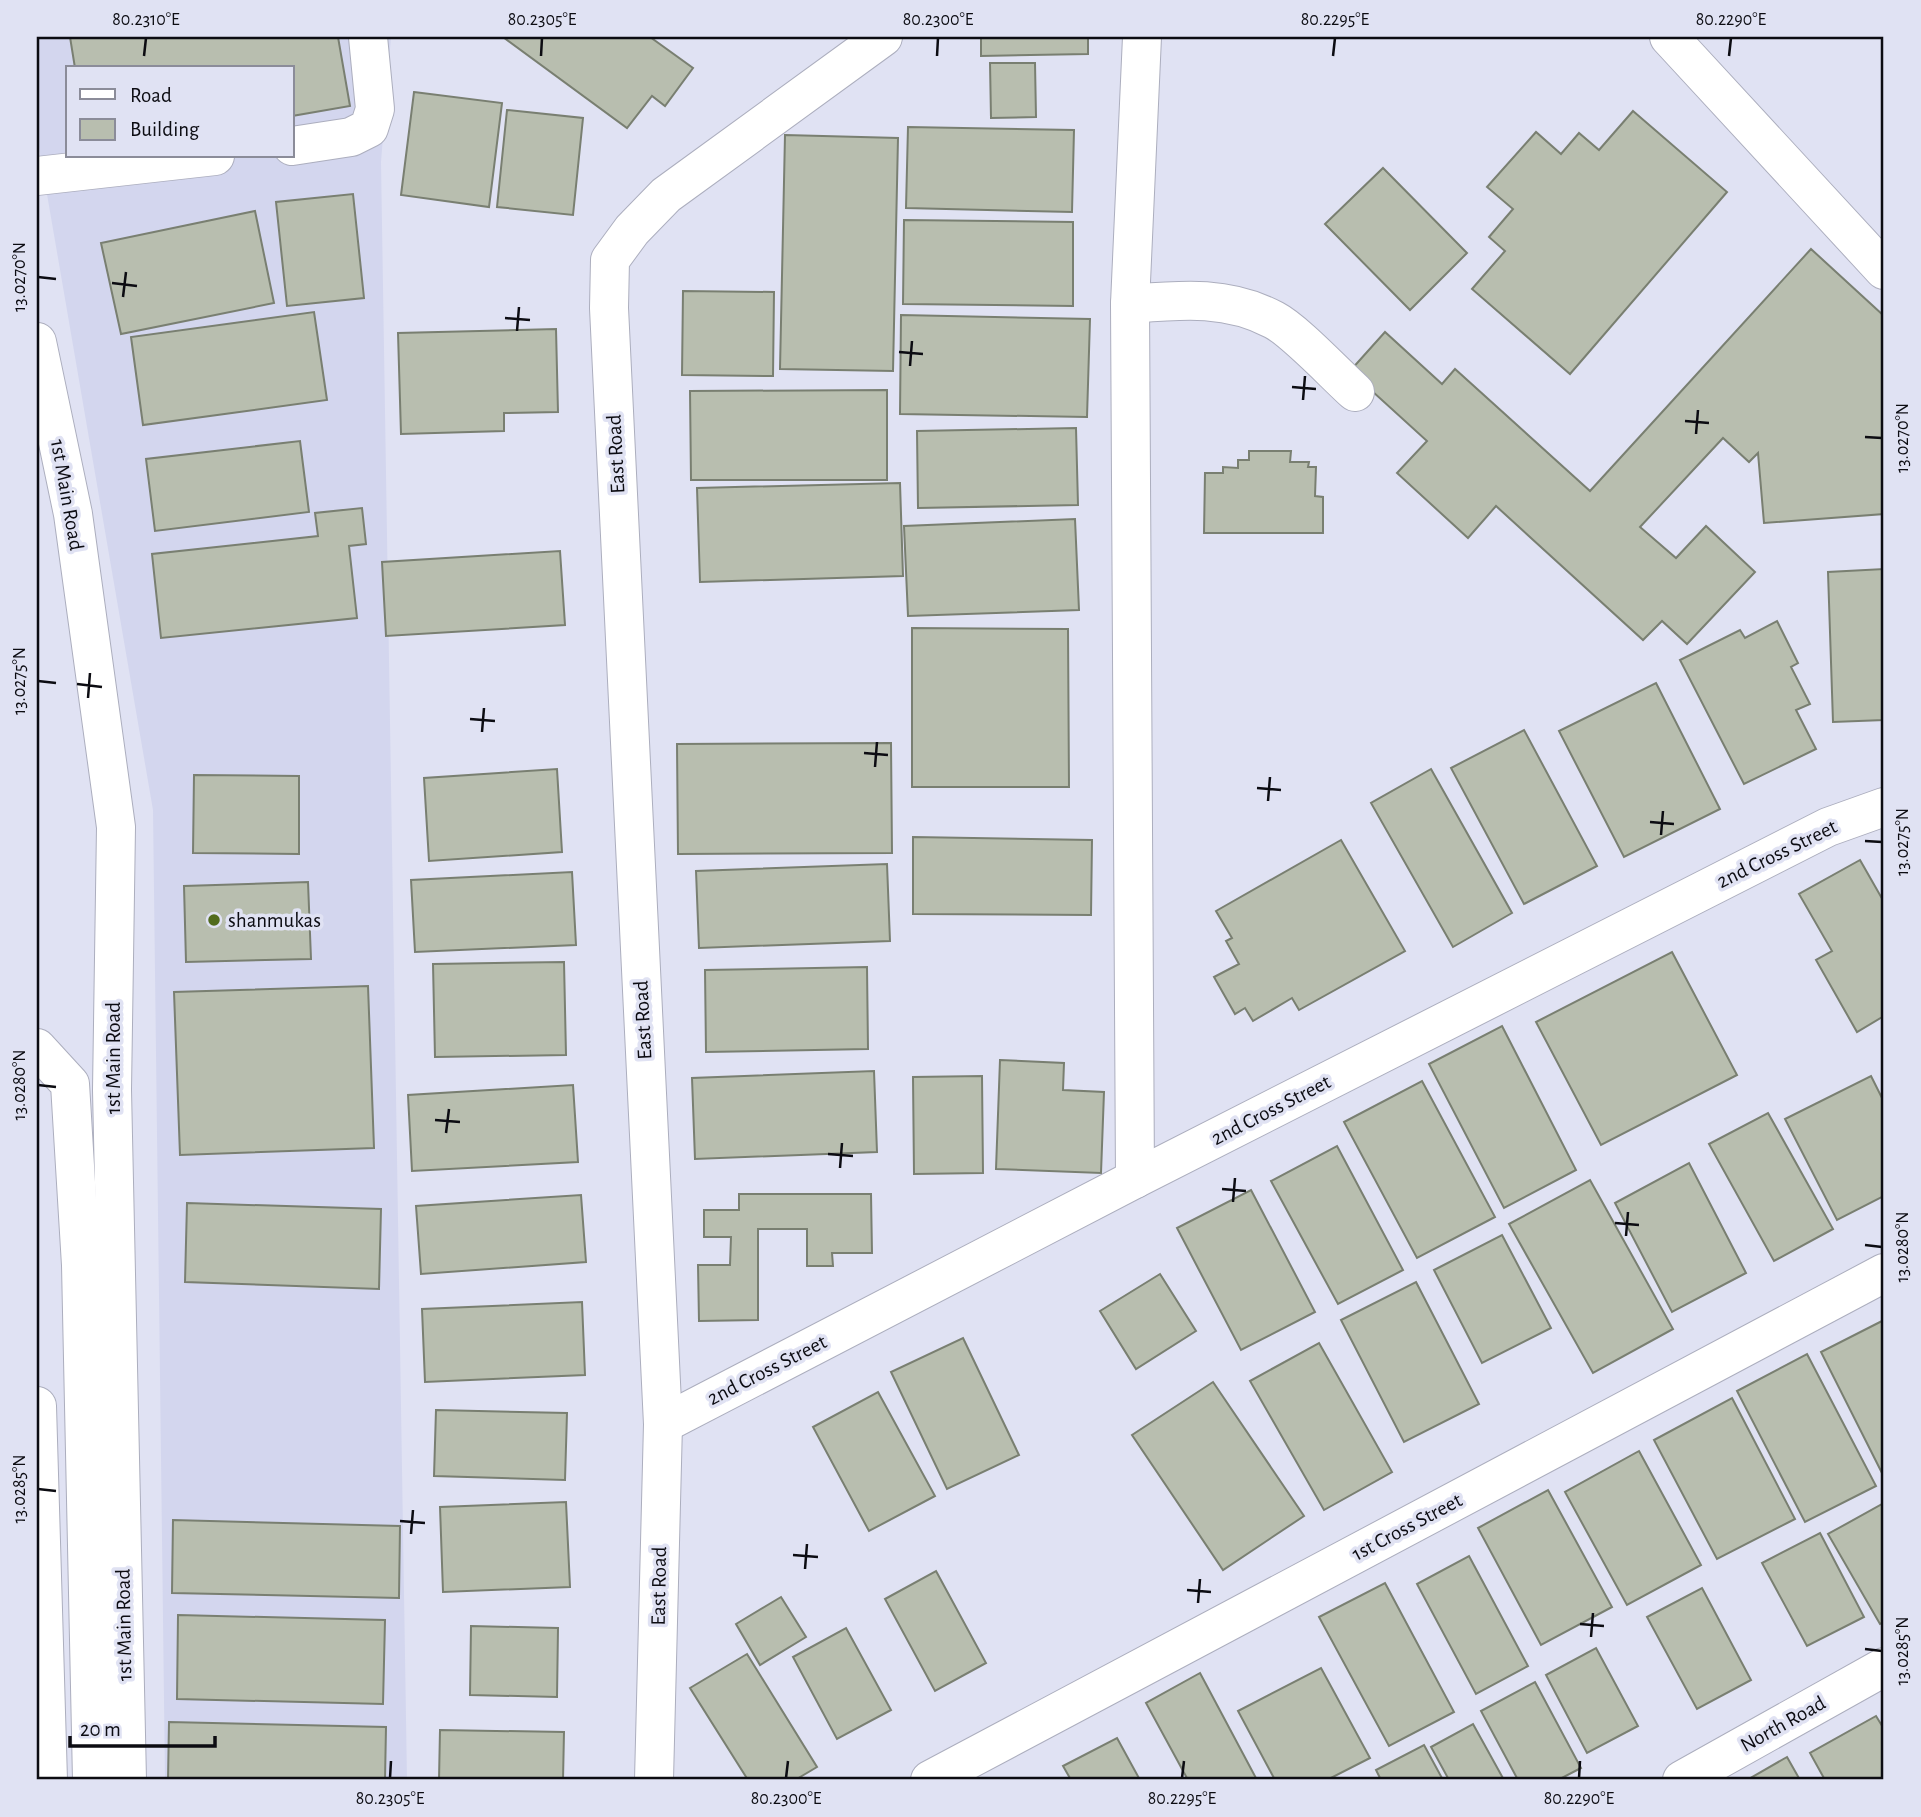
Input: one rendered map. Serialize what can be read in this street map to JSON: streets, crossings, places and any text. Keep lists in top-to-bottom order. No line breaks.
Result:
{"streets":{"street":["East Road","1st Main Road","2nd Cross Street","1st Cross Street","North Road"]},"crossings":[["East Road","2nd Cross Street"]],"places":["shanmukas"],"legend":["Road","Building"],"scale_bar":"20 m","coordinates":["80.2310°E","80.2305°E","80.2300°E","80.2295°E","80.2290°E","13.0270°N","13.0275°N","13.0280°N","13.0285°N"]}
